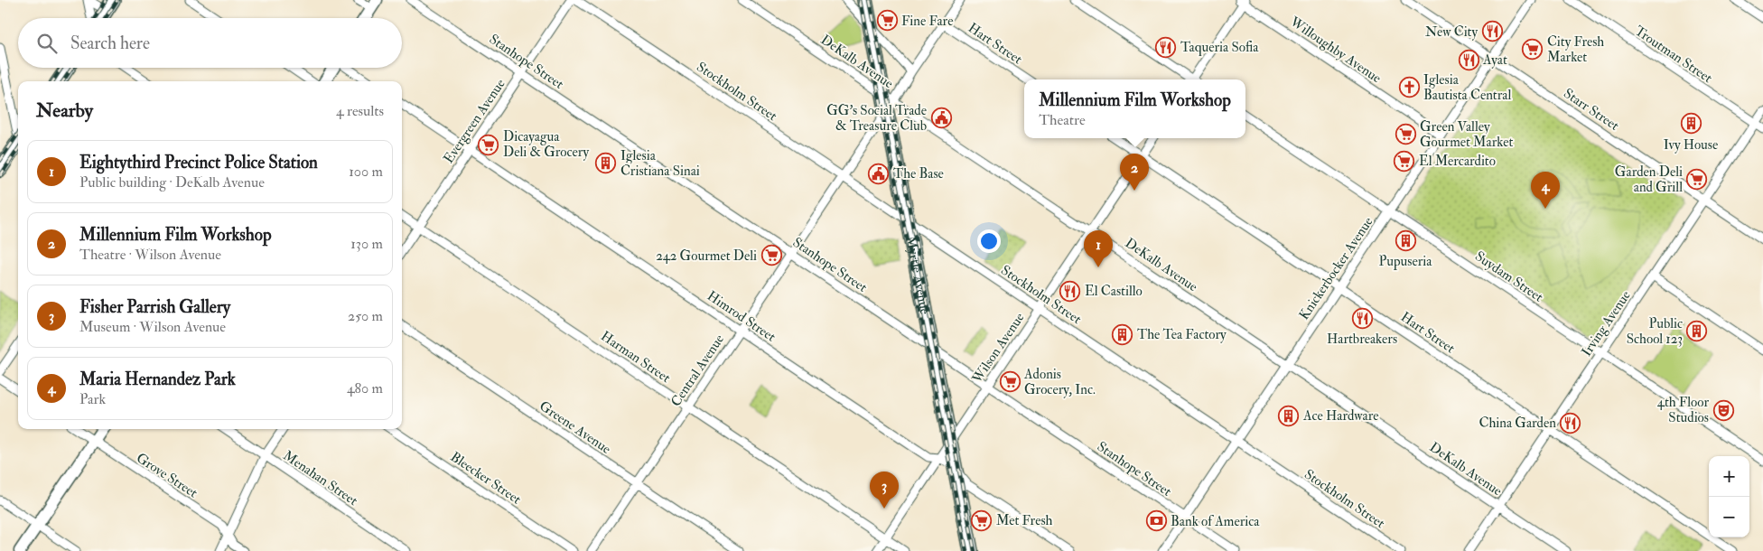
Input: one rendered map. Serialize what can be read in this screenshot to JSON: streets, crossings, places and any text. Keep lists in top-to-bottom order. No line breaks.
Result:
{"streets":{"main road":["Myrtle Avenue"],"street":["Hart Street","Willoughby Avenue","Troutman Street","Stanhope Street","DeKalb Avenue","Stockholm Street","Starr Street","Evergreen Avenue","Knickerbocker Avenue","Suydam Street","Himrod Street","Irving Avenue","Wilson Avenue","Harman Street","Central Avenue","Greene Avenue","Grove Street","Menahan Street","Bleecker Street"]},"crossings":[["Hart Street","Knickerbocker Avenue"],["Hart Street","Irving Avenue"],["Hart Street","Wilson Avenue"],["Hart Street","Central Avenue"],["Willoughby Avenue","Knickerbocker Avenue"],["Troutman Street","Irving Avenue"],["Stanhope Street","Evergreen Avenue"],["Stanhope Street","Knickerbocker Avenue"],["Stanhope Street","Myrtle Avenue"],["Stanhope Street","Wilson Avenue"],["Stanhope Street","Central Avenue"],["DeKalb Avenue","Knickerbocker Avenue"],["DeKalb Avenue","Myrtle Avenue"],["DeKalb Avenue","Irving Avenue"],["DeKalb Avenue","Wilson Avenue"],["DeKalb Avenue","Central Avenue"],["Stockholm Street","Knickerbocker Avenue"],["Stockholm Street","Myrtle Avenue"],["Stockholm Street","Wilson Avenue"],["Stockholm Street","Central Avenue"],["Starr Street","Knickerbocker Avenue"],["Starr Street","Irving Avenue"],["Evergreen Avenue","Himrod Street"],["Evergreen Avenue","Harman Street"],["Knickerbocker Avenue","Suydam Street"],["Myrtle Avenue","Himrod Street"],["Myrtle Avenue","Wilson Avenue"],["Myrtle Avenue","Central Avenue"],["Suydam Street","Irving Avenue"],["Himrod Street","Wilson Avenue"],["Himrod Street","Central Avenue"],["Wilson Avenue","Harman Street"],["Harman Street","Central Avenue"],["Central Avenue","Greene Avenue"]],"places":{"supermarket":["Fine Fare","City Fresh Market","Green Valley Gourmet Market","Dicayagua Deli & Grocery","El Mercardito","Garden Deli and Grill","242 Gourmet Deli","Adonis Grocery, Inc.","Met Fresh"],"restaurant":["New City","Taqueria Sofia","Ayat","El Castillo","Hartbreakers","China Garden"],"church":["Iglesia Bautista Central"],"public building":["GG's Social Trade & Treasure Club","The Base"],"building":["Ivy House","Iglesia Cristiana Sinai","Pupuseria","Public School 123","The Tea Factory","Ace Hardware"],"theatre":["4th Floor Studios"],"bank":["Bank of America"]},"page":{"search":"Search here","popup":["Millennium Film Workshop","Theatre"],"heading":["Nearby","4 results"],"list":[{"mark":"1","name":"Eightythird Precinct Police Station","note":"Public building · DeKalb Avenue","value":"100 m"},{"mark":"2","name":"Millennium Film Workshop","note":"Theatre · Wilson Avenue","value":"130 m"},{"mark":"3","name":"Fisher Parrish Gallery","note":"Museum · Wilson Avenue","value":"250 m"},{"mark":"4","name":"Maria Hernandez Park","note":"Park","value":"480 m"}],"pins":["2","4","1","3"],"map_buttons":["+","−"]}}
